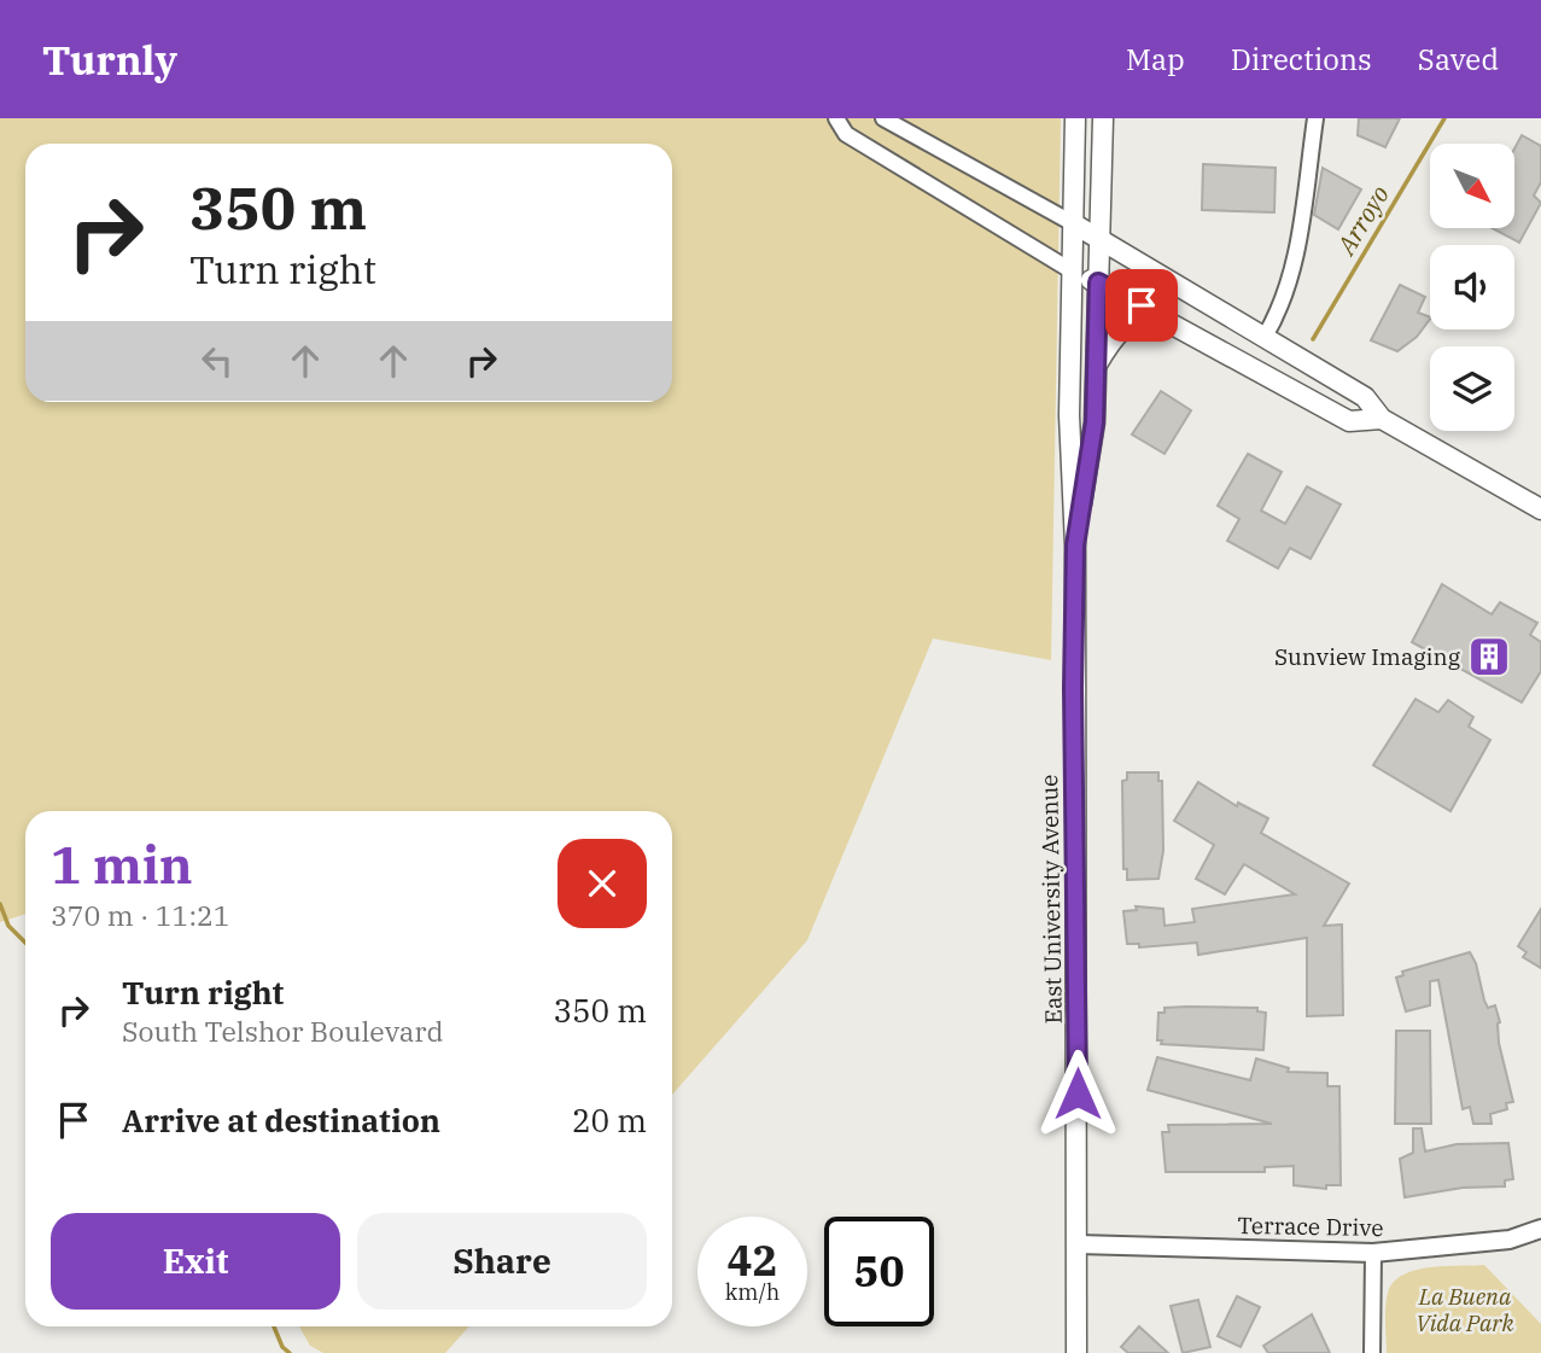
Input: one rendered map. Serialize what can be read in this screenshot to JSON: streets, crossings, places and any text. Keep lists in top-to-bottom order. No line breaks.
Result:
{"streets":{"main road":["East University Avenue"],"street":["Terrace Drive"]},"crossings":[["East University Avenue","Terrace Drive"]],"water":["Arroyo"],"parks":["La Buena Vida Park"],"places":{"building":["Sunview Imaging"]},"north":"bottom right","page":{"header":"Turnly","nav":["Map","Directions","Saved"],"turn":["350 m","Turn right"],"heading":["1 min","370 m · 11:21"],"list":[{"name":"Turn right","note":"South Telshor Boulevard","value":"350 m"},{"name":"Arrive at destination","value":"20 m"}],"buttons":["Exit","Share"],"speed":"42 km/h","limit":"50"}}
